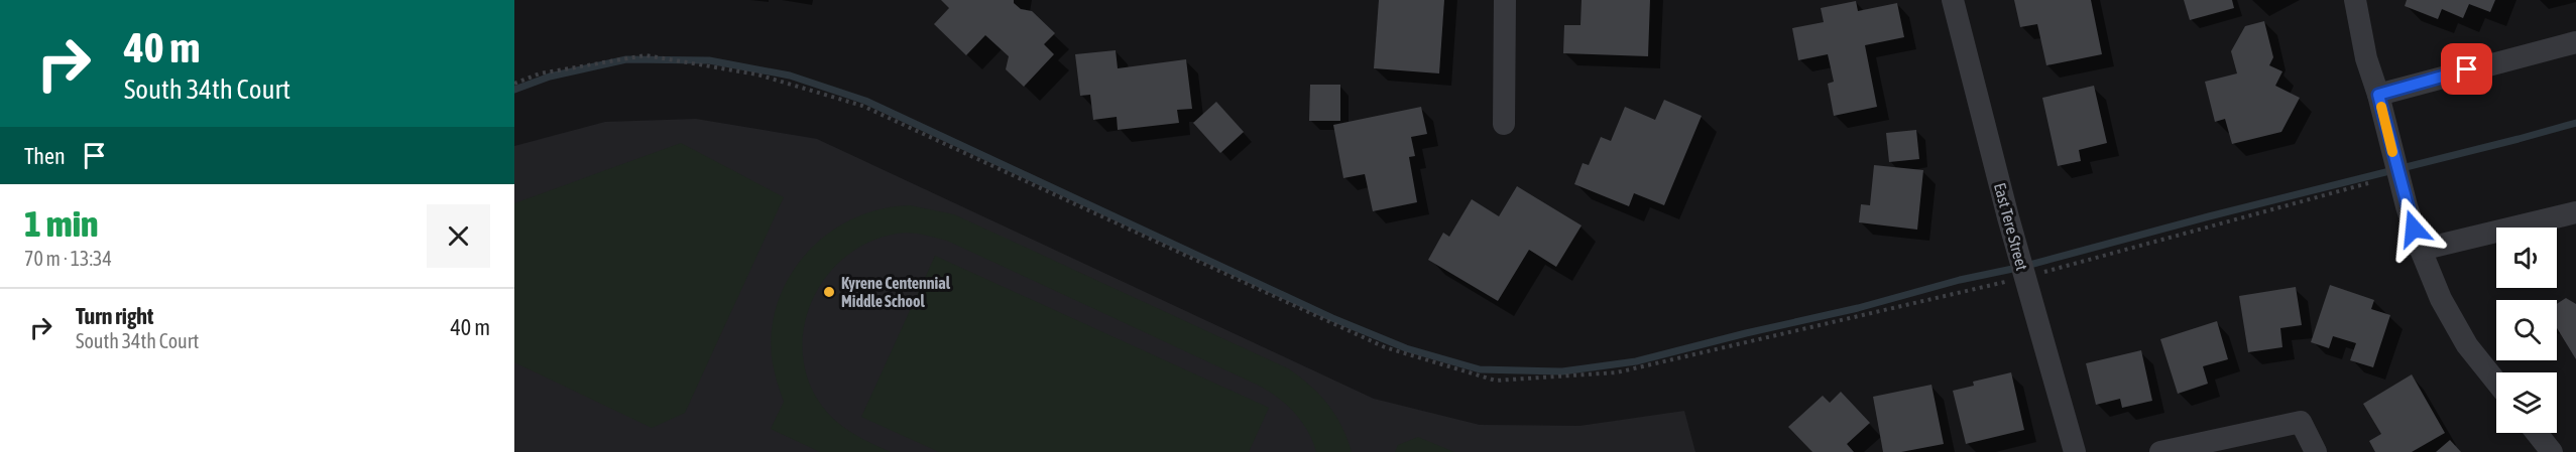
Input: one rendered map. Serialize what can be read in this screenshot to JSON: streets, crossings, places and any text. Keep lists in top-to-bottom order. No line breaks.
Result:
{"streets":{"street":["East Tere Street"]},"places":["Kyrene Centennial Middle School"],"page":{"turn":["40 m","South 34th Court"],"then":"Then","heading":["1 min","70 m · 13:34"],"list":[{"name":"Turn right","note":"South 34th Court","value":"40 m"}]}}
